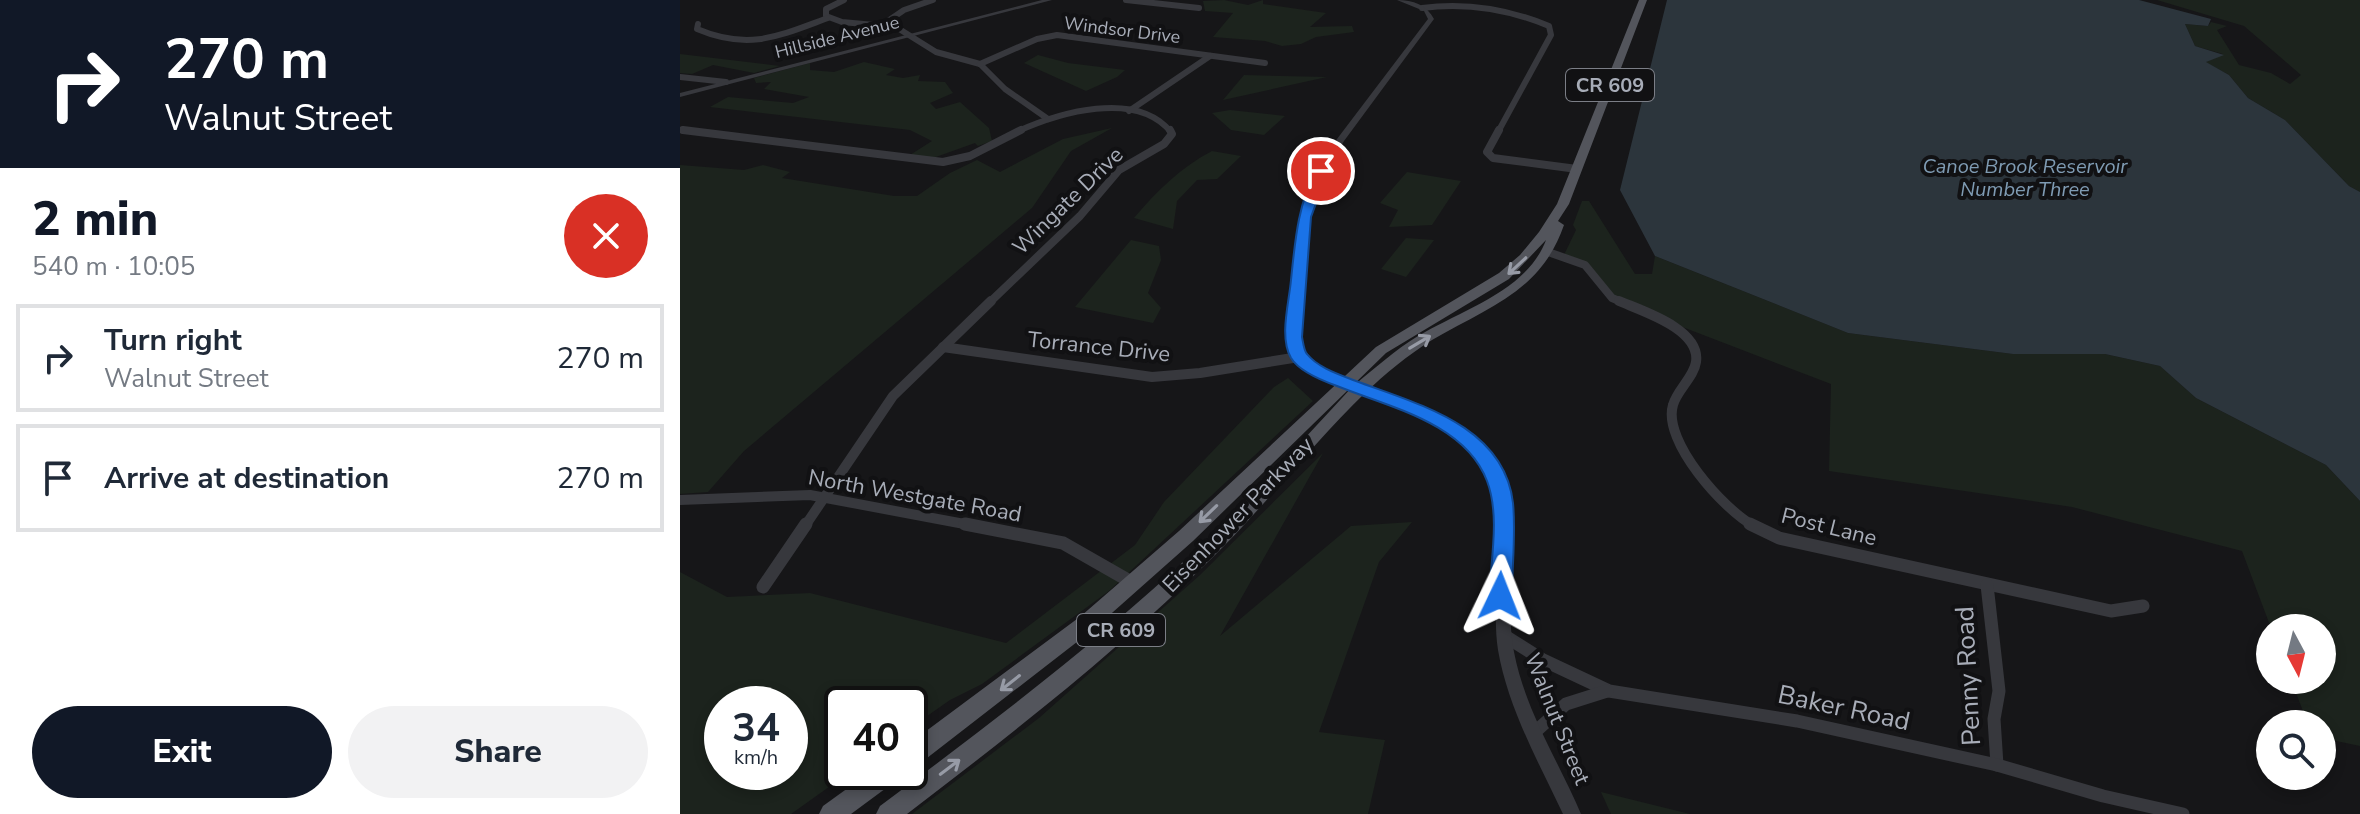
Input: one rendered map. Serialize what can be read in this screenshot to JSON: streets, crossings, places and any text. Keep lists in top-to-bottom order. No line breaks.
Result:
{"streets":{"main road":["CR 609","Eisenhower Parkway"],"street":["Windsor Drive","Hillside Avenue","Wingate Drive","Torrance Drive","North Westgate Road","Post Lane","Penny Road","Baker Road","Walnut Street"]},"crossings":[["Wingate Drive","Torrance Drive"],["Wingate Drive","North Westgate Road"],["Torrance Drive","Walnut Street"],["North Westgate Road","Eisenhower Parkway"],["Eisenhower Parkway","Post Lane"],["Eisenhower Parkway","Walnut Street"],["Post Lane","Penny Road"],["Penny Road","Baker Road"],["Baker Road","Walnut Street"]],"water":["Canoe Brook Reservoir Number Three"],"north":"bottom","page":{"turn":["270 m","Walnut Street"],"heading":["2 min","540 m · 10:05"],"list":[{"name":"Turn right","note":"Walnut Street","value":"270 m"},{"name":"Arrive at destination","value":"270 m"}],"speed":"34 km/h","limit":"40","buttons":["Exit","Share"]}}
